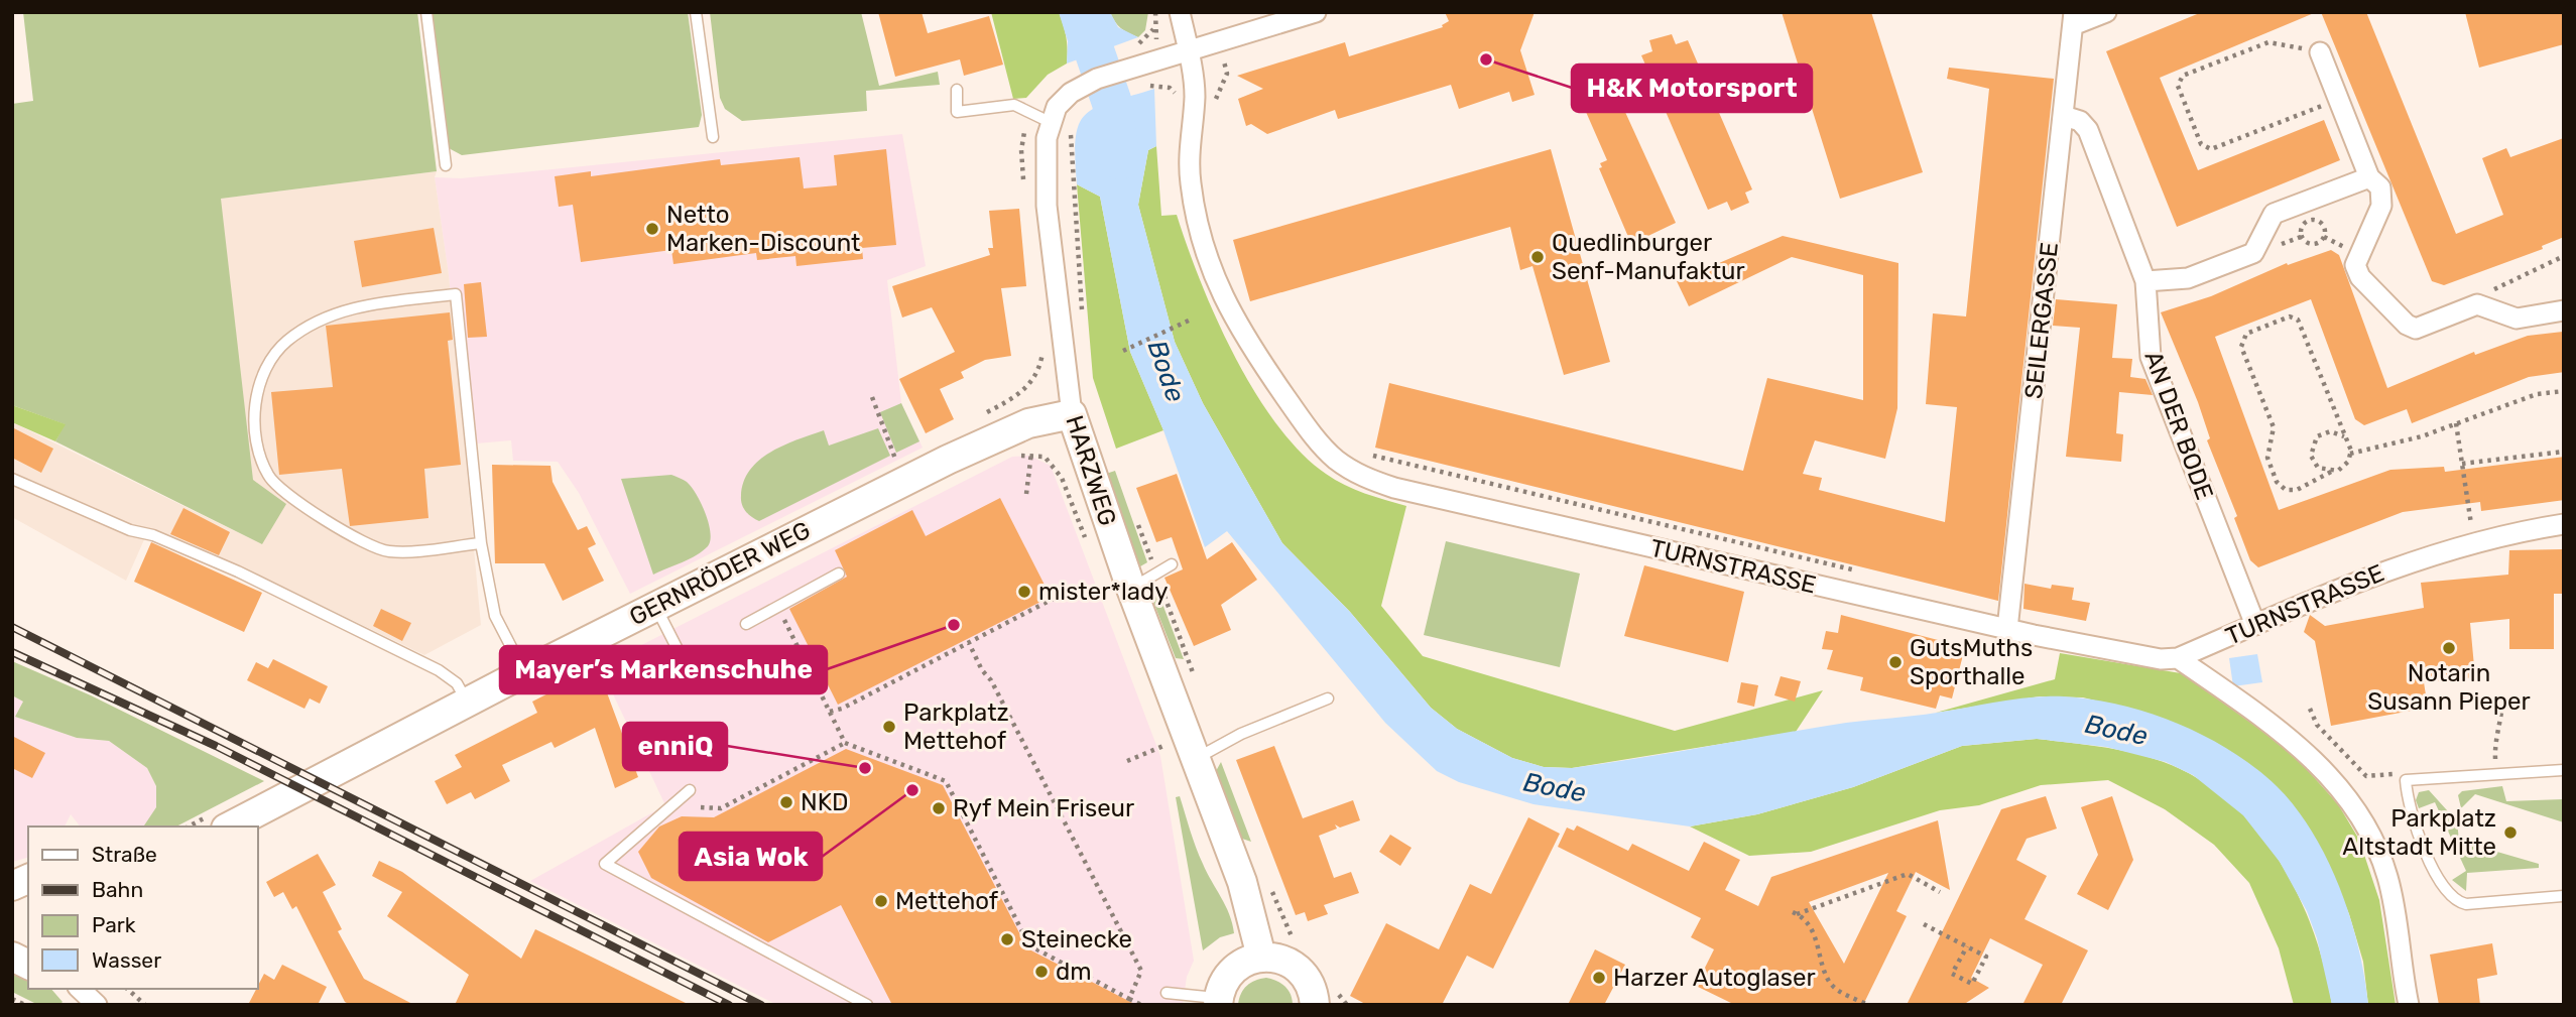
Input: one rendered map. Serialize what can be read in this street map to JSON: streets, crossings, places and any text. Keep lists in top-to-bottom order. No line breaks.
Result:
{"streets":{"main road":["HARZWEG","GERNRÖDER WEG"],"street":["SEILERGASSE","AN DER BODE","TURNSTRASSE"]},"crossings":[["SEILERGASSE","AN DER BODE"],["SEILERGASSE","TURNSTRASSE"],["AN DER BODE","TURNSTRASSE"],["HARZWEG","GERNRÖDER WEG"]],"water":["Bode"],"places":["H&K Motorsport","Netto Marken-Discount","Quedlinburger Senf-Manufaktur","mister*lady","Mayer’s Markenschuhe","Notarin Susann Pieper","GutsMuths Sporthalle","Parkplatz Mettehof","enniQ","Asia Wok","NKD","Ryf Mein Friseur","Parkplatz Altstadt Mitte","Mettehof","Steinecke","dm","Harzer Autoglaser"],"legend":["Straße","Bahn","Park","Wasser"]}
